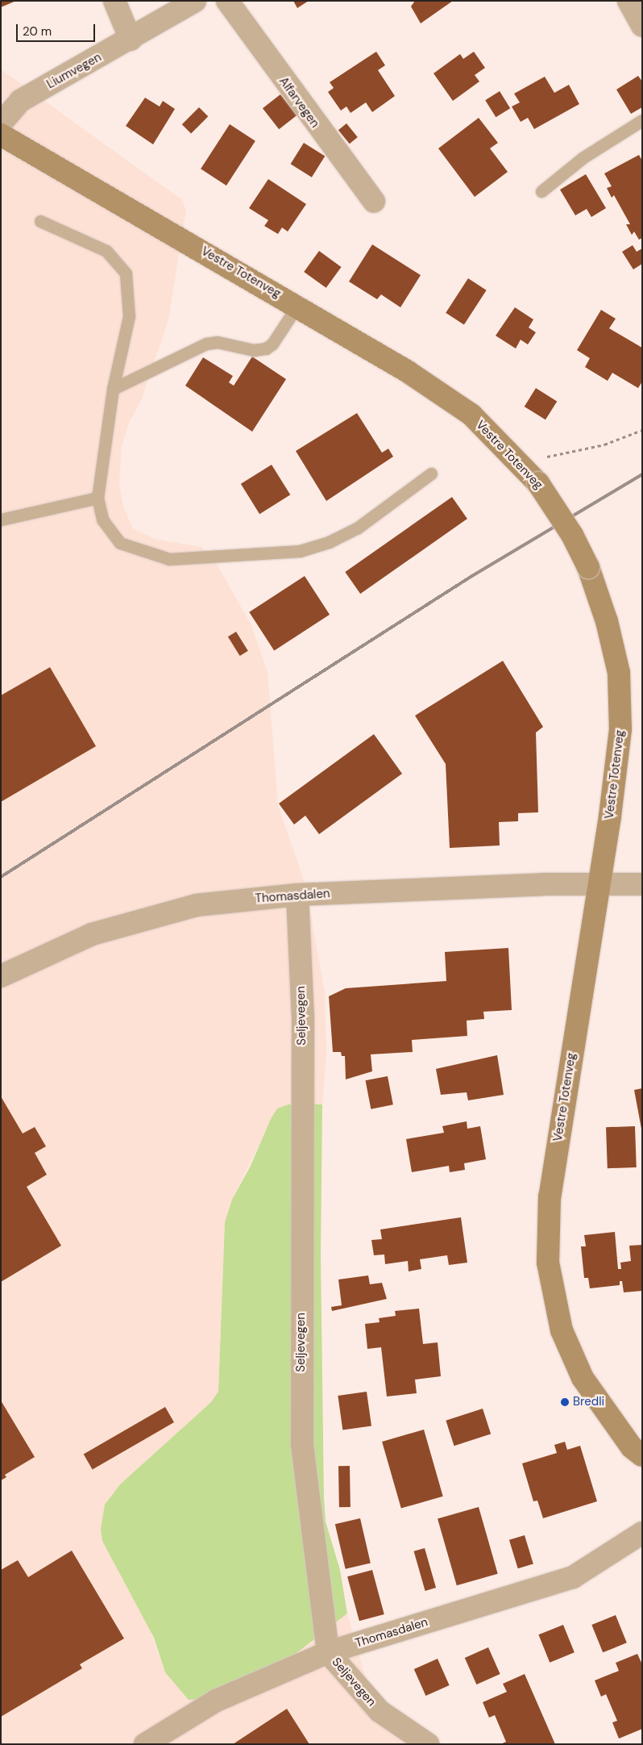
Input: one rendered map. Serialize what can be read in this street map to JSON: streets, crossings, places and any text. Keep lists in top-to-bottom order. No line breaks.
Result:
{"streets":{"main road":["Vestre Totenveg"],"street":["Liumvegen","Alfarvegen","Thomasdalen","Seljevegen"]},"crossings":[["Vestre Totenveg","Thomasdalen"],["Thomasdalen","Seljevegen"]],"places":["Bredli"],"scale_bar":"20 m"}
